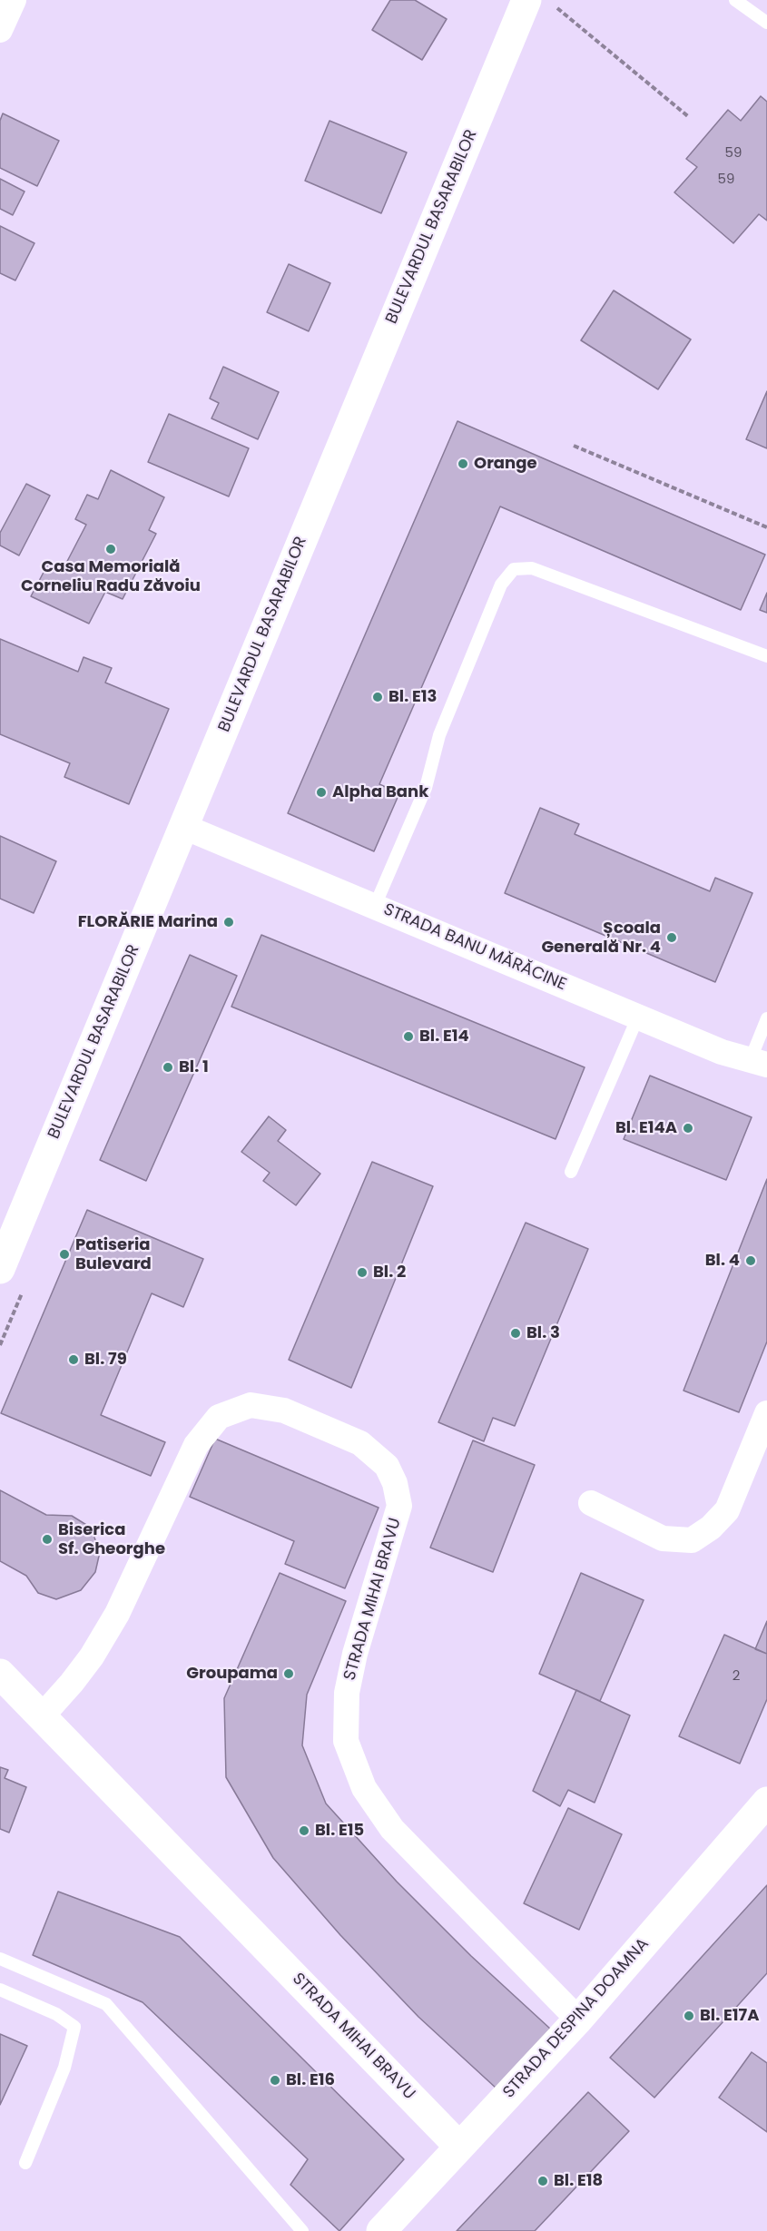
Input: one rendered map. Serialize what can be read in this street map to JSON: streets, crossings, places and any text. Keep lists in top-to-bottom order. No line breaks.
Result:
{"streets":{"main road":["BULEVARDUL BASARABILOR","STRADA MIHAI BRAVU","STRADA DESPINA DOAMNA"],"street":["STRADA BANU MĂRĂCINE"]},"crossings":[["BULEVARDUL BASARABILOR","STRADA BANU MĂRĂCINE"],["STRADA MIHAI BRAVU","STRADA DESPINA DOAMNA"]],"places":["Orange","Casa Memorială Corneliu Radu Zăvoiu","Bl. E13","Alpha Bank","FLORĂRIE Marina","Școala Generală Nr. 4","Bl. E14","Bl. 1","Bl. E14A","Patiseria Bulevard","Bl. 4","Bl. 2","Bl. 3","Bl. 79","Biserica Sf. Gheorghe","Groupama","Bl. E15","Bl. E17A","Bl. E16","Bl. E18"],"house_numbers":["59","59","2"]}
